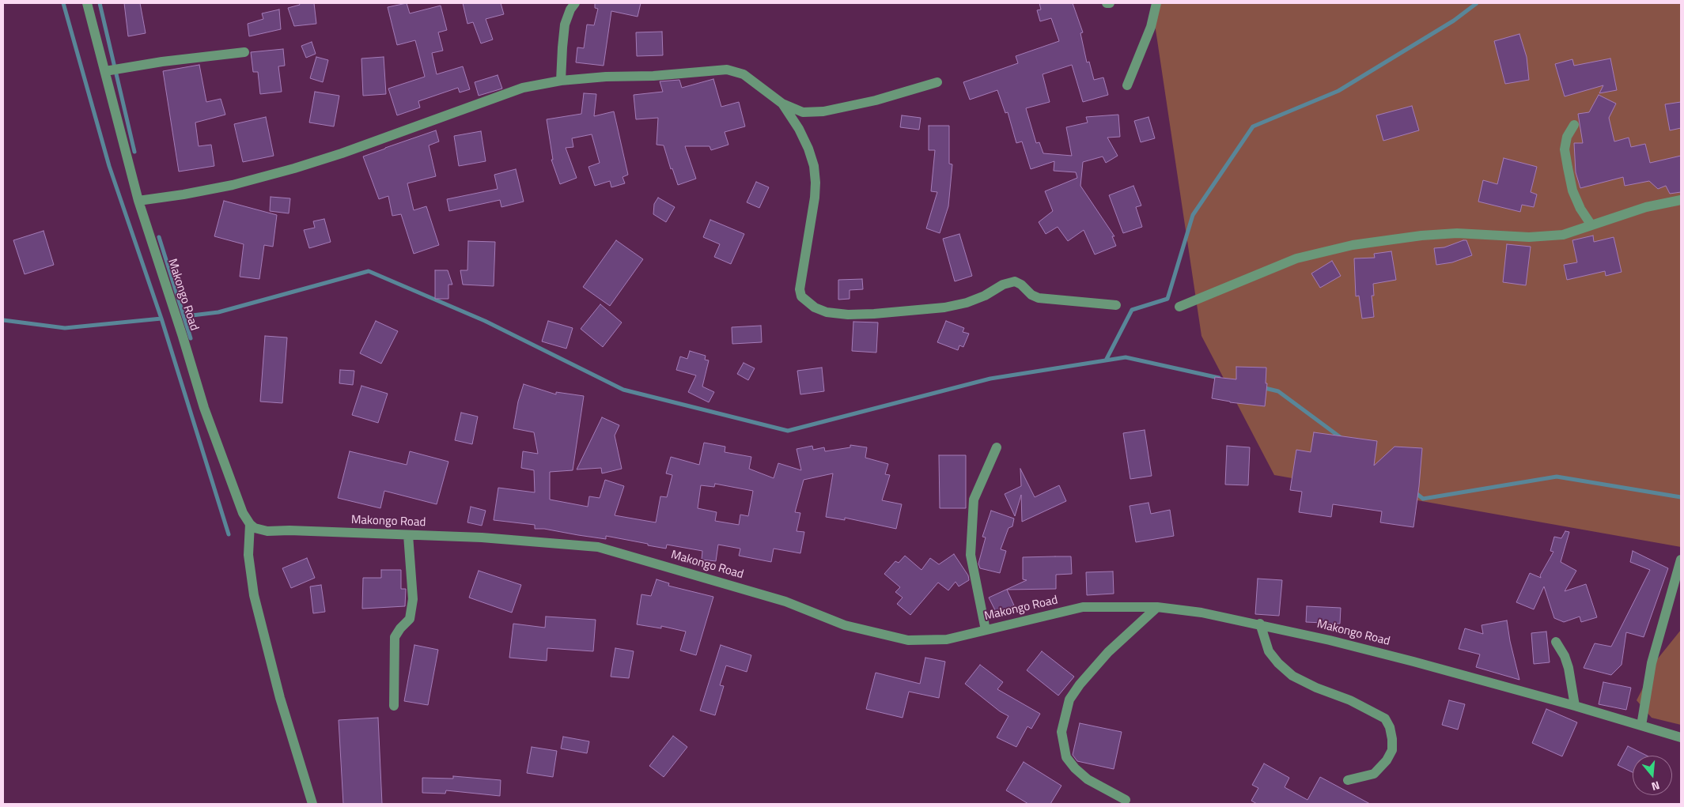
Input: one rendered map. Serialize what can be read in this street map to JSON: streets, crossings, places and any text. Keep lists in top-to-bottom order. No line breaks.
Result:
{"streets":{"street":["Makongo Road"]},"north":"bottom"}
